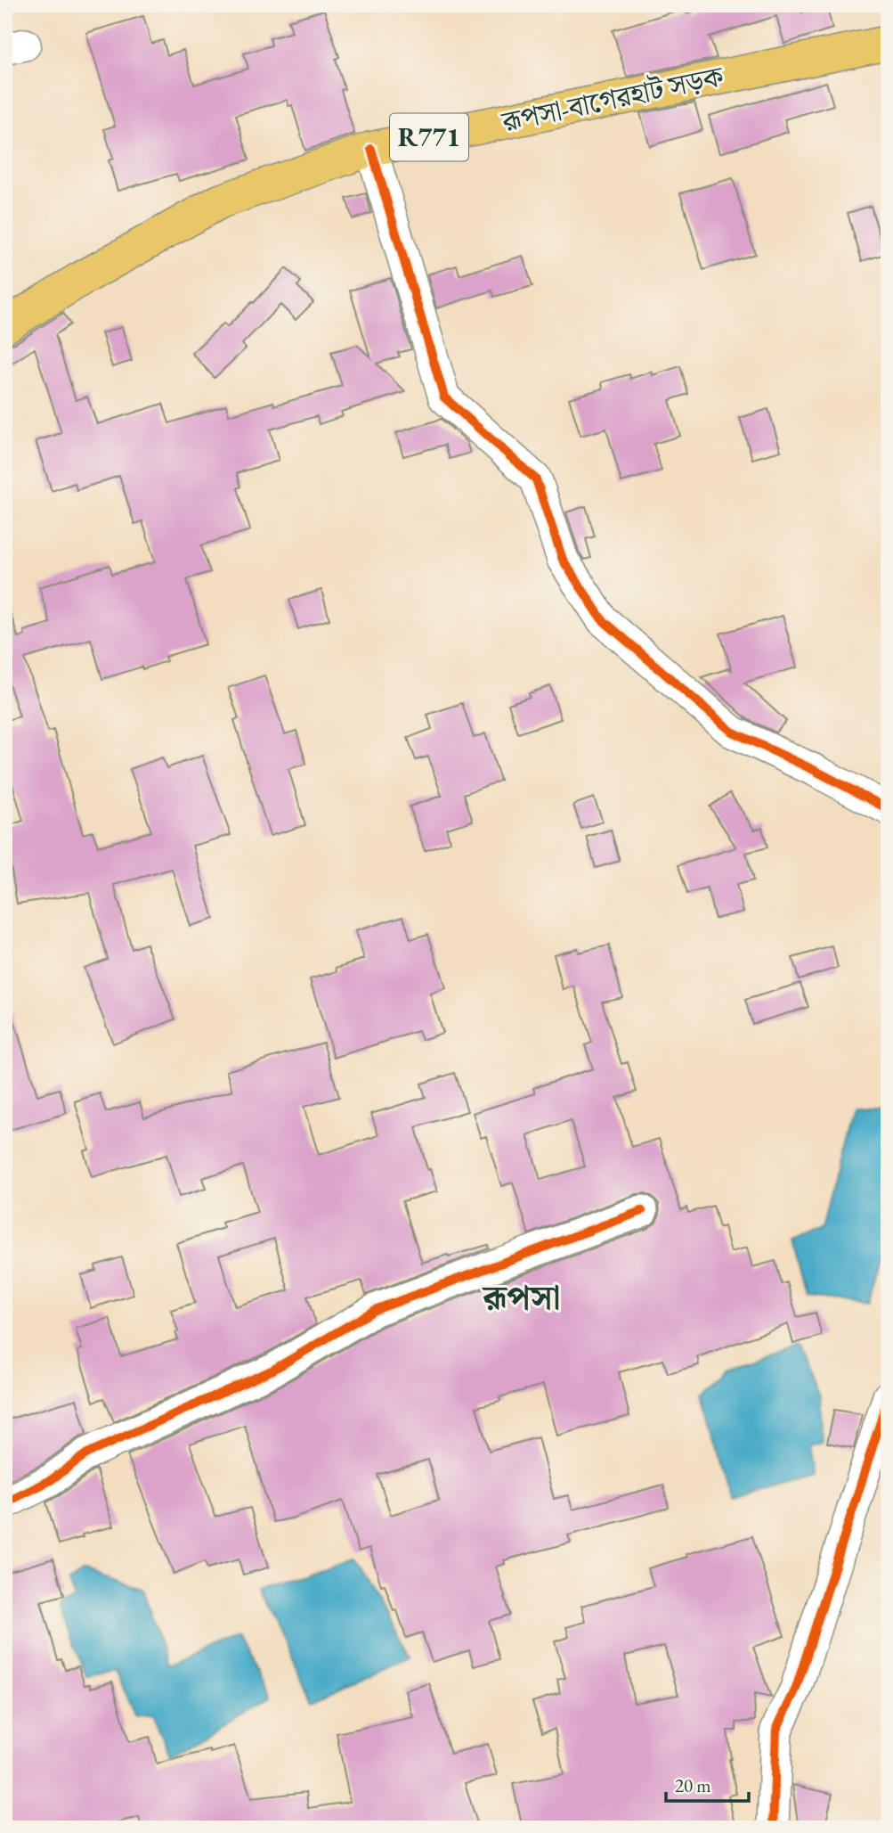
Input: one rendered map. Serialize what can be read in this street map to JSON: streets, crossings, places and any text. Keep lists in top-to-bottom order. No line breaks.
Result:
{"streets":{"main road":["রূপসা-বাগেরহাট সড়ক","R771"]},"districts":["রূপসা"],"scale_bar":"20 m"}
